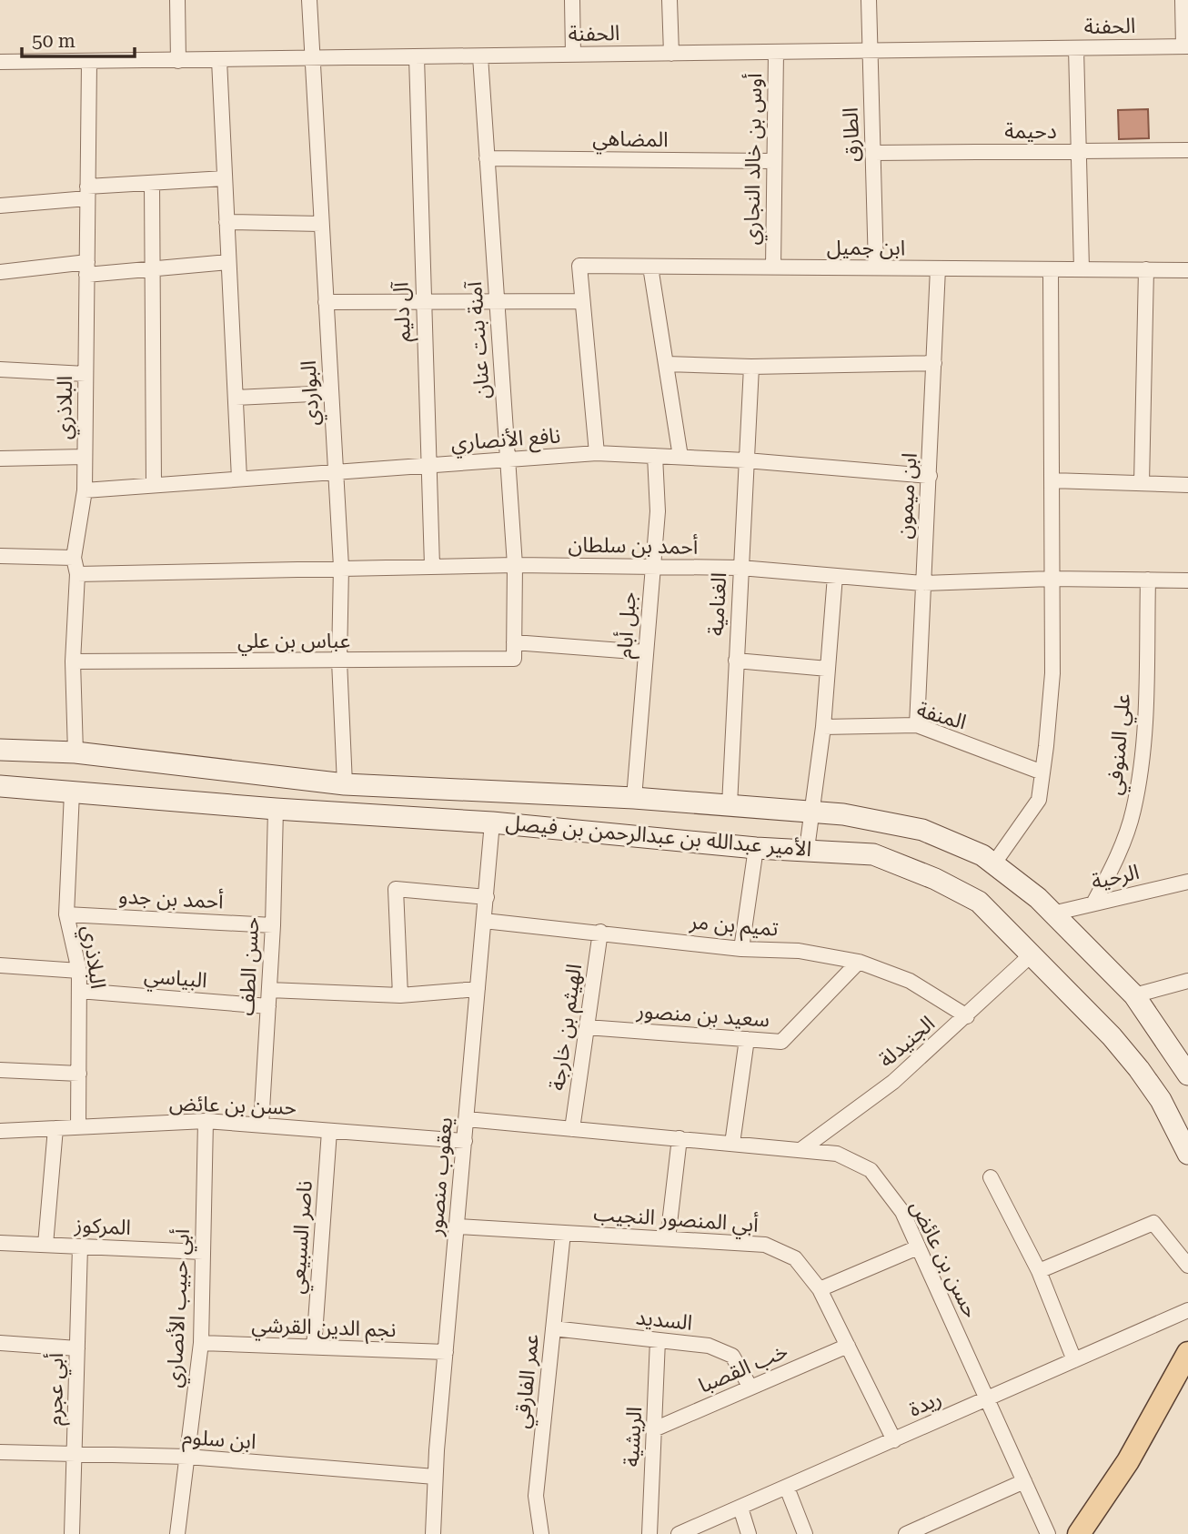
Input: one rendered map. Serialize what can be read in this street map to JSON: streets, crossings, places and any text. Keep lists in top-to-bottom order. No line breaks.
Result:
{"streets":{"main road":["الأمير عبدالله بن عبدالرحمن بن فيصل"],"street":["الحفنة","دحيمة","الطارق","المضاهي","أوس بن خالد النجاري","ابن جميل","آل دليم","آمنة بنت عنان","البواردي","البلاذري","نافع الأنصاري","ابن ميمون","أحمد بن سلطان","الغنامية","جبل أبام","عباس بن علي","المنفة","علي المنوفي","الرحية","أحمد بن جدو","تميم بن مر","حسن الطف","البياسي","سعيد بن منصور","الهيثم بن خارجة","الجنيدلة","حسن بن عائض","يعقوب منصور","أبي المنصور النجيب","المركوز","ناصر السبيعي","أبي حبيب الأنصاري","السديد","نجم الدين القرشي","خب القصبا","عمر الفارقي","أبي عجرم","ريدة","الريشية","ابن سلوم"]},"crossings":[["الحفنة","الطارق"],["الحفنة","أوس بن خالد النجاري"],["الحفنة","آل دليم"],["الحفنة","آمنة بنت عنان"],["الحفنة","البواردي"],["الحفنة","البلاذري"],["دحيمة","الطارق"],["الطارق","ابن جميل"],["المضاهي","أوس بن خالد النجاري"],["المضاهي","آمنة بنت عنان"],["أوس بن خالد النجاري","ابن جميل"],["ابن جميل","نافع الأنصاري"],["ابن جميل","ابن ميمون"],["آل دليم","نافع الأنصاري"],["آل دليم","أحمد بن سلطان"],["آمنة بنت عنان","نافع الأنصاري"],["آمنة بنت عنان","أحمد بن سلطان"],["آمنة بنت عنان","عباس بن علي"],["البواردي","نافع الأنصاري"],["البواردي","أحمد بن سلطان"],["البواردي","عباس بن علي"],["البواردي","الأمير عبدالله بن عبدالرحمن بن فيصل"],["البلاذري","نافع الأنصاري"],["البلاذري","أحمد بن سلطان"],["البلاذري","عباس بن علي"],["البلاذري","الأمير عبدالله بن عبدالرحمن بن فيصل"],["البلاذري","أحمد بن جدو"],["البلاذري","البياسي"],["البلاذري","حسن بن عائض"],["نافع الأنصاري","ابن ميمون"],["نافع الأنصاري","الغنامية"],["نافع الأنصاري","جبل أبام"],["ابن ميمون","أحمد بن سلطان"],["ابن ميمون","المنفة"],["أحمد بن سلطان","الغنامية"],["أحمد بن سلطان","جبل أبام"],["أحمد بن سلطان","علي المنوفي"],["الغنامية","الأمير عبدالله بن عبدالرحمن بن فيصل"],["جبل أبام","الأمير عبدالله بن عبدالرحمن بن فيصل"],["علي المنوفي","الرحية"],["الأمير عبدالله بن عبدالرحمن بن فيصل","الرحية"],["الأمير عبدالله بن عبدالرحمن بن فيصل","حسن الطف"],["الأمير عبدالله بن عبدالرحمن بن فيصل","الجنيدلة"],["الأمير عبدالله بن عبدالرحمن بن فيصل","يعقوب منصور"],["أحمد بن جدو","حسن الطف"],["تميم بن مر","سعيد بن منصور"],["تميم بن مر","الهيثم بن خارجة"],["تميم بن مر","الجنيدلة"],["تميم بن مر","يعقوب منصور"],["حسن الطف","البياسي"],["حسن الطف","حسن بن عائض"],["سعيد بن منصور","الهيثم بن خارجة"],["الهيثم بن خارجة","حسن بن عائض"],["الجنيدلة","حسن بن عائض"],["حسن بن عائض","يعقوب منصور"],["حسن بن عائض","ناصر السبيعي"],["حسن بن عائض","أبي حبيب الأنصاري"],["حسن بن عائض","ريدة"],["يعقوب منصور","أبي المنصور النجيب"],["يعقوب منصور","نجم الدين القرشي"],["يعقوب منصور","ابن سلوم"],["أبي المنصور النجيب","خب القصبا"],["أبي المنصور النجيب","عمر الفارقي"],["أبي المنصور النجيب","ريدة"],["المركوز","أبي حبيب الأنصاري"],["المركوز","أبي عجرم"],["ناصر السبيعي","نجم الدين القرشي"],["أبي حبيب الأنصاري","نجم الدين القرشي"],["أبي حبيب الأنصاري","ابن سلوم"],["السديد","خب القصبا"],["السديد","عمر الفارقي"],["السديد","الريشية"],["خب القصبا","الريشية"],["أبي عجرم","ابن سلوم"]],"scale_bar":"50 m"}
